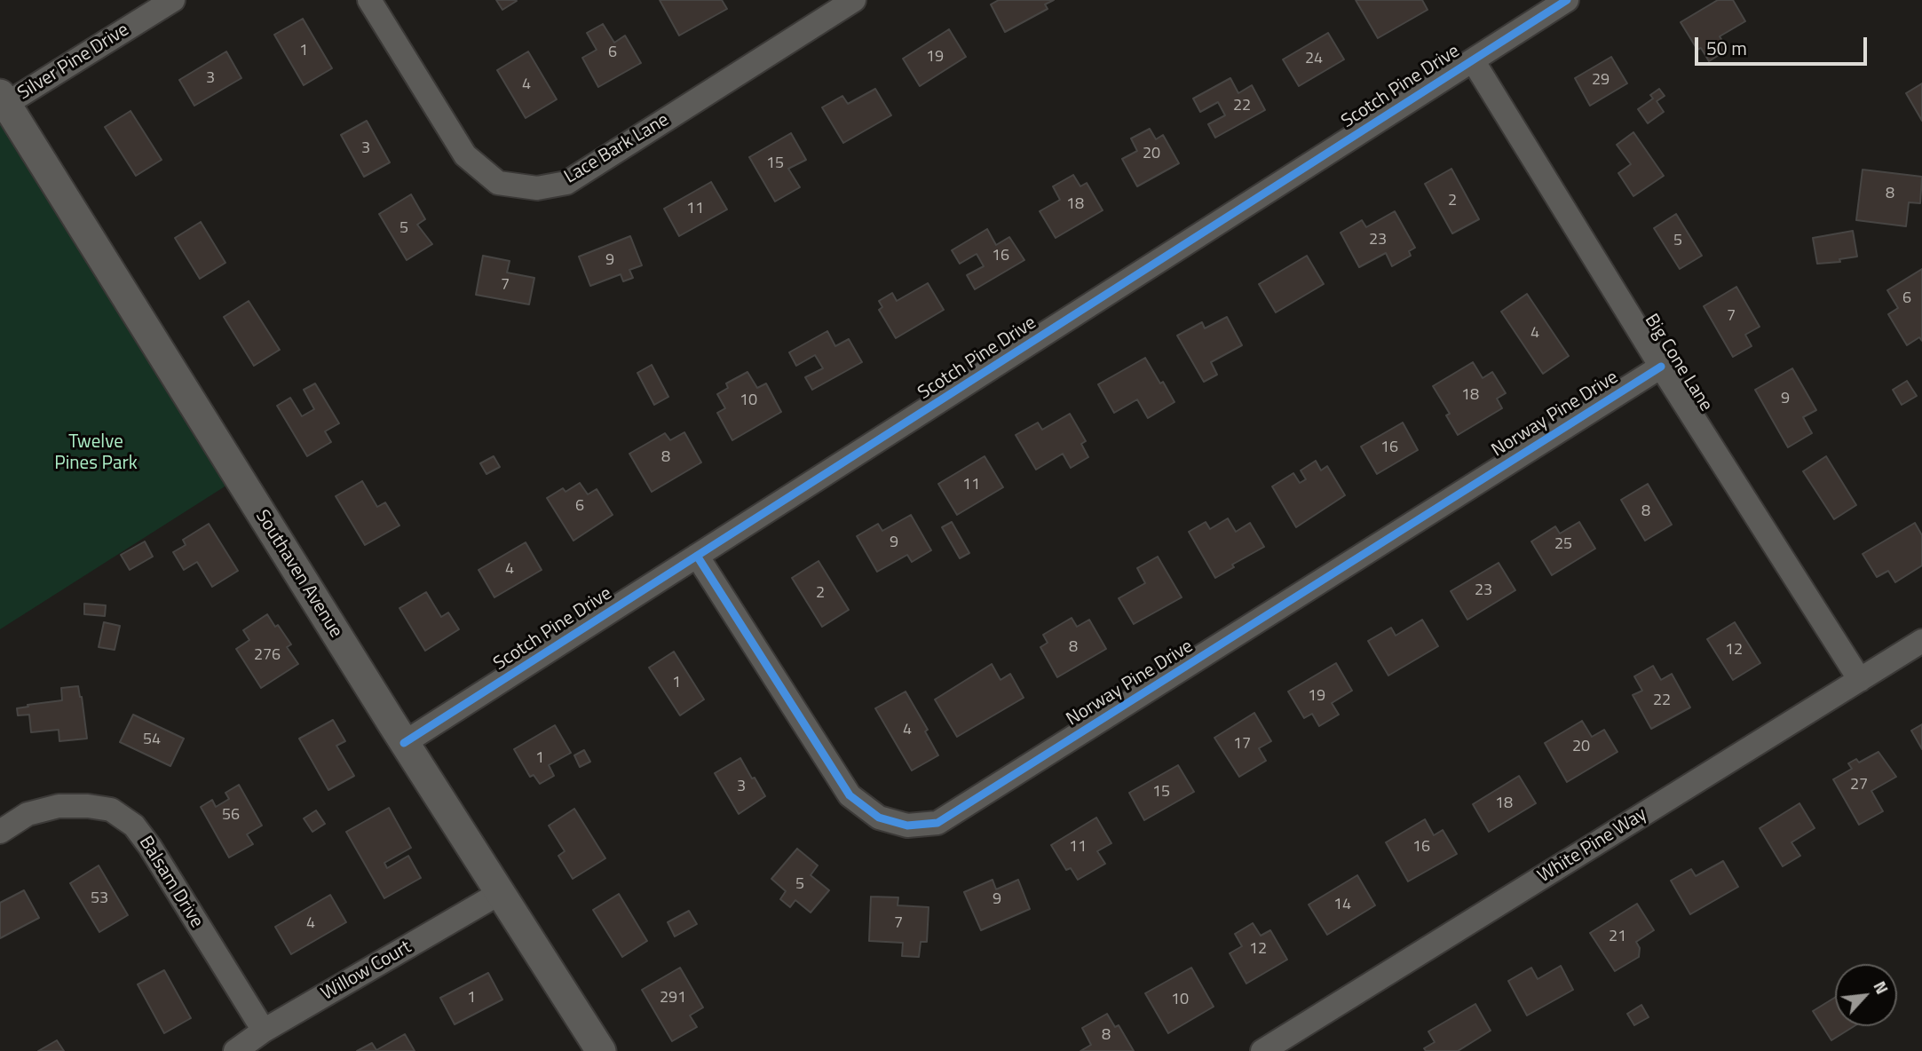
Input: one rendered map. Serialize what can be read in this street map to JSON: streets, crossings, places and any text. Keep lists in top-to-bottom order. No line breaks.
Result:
{"streets":{"street":["Silver Pine Drive","Scotch Pine Drive","Lace Bark Lane","Big Cone Lane","Norway Pine Drive","Southaven Avenue","White Pine Way","Balsam Drive","Willow Court"]},"crossings":[["Silver Pine Drive","Southaven Avenue"],["Scotch Pine Drive","Big Cone Lane"],["Scotch Pine Drive","Norway Pine Drive"],["Scotch Pine Drive","Southaven Avenue"],["Big Cone Lane","Norway Pine Drive"],["Big Cone Lane","White Pine Way"],["Southaven Avenue","Willow Court"],["Balsam Drive","Willow Court"]],"parks":["Twelve Pines Park"],"house_numbers":["1","6","19","24","3","29","4","22","3","20","15","8","2","18","11","5","23","5","16","9","7","6","7","4","18","9","10","16","8","11","6","8","9","25","4","23","2","8","12","276","1","19","22","4","54","17","20","1","27","3","15","18","56","11","16","5","53","9","14","4","7","21","12","1","291","10","8"],"scale_bar":"50 m","north":"top right"}
